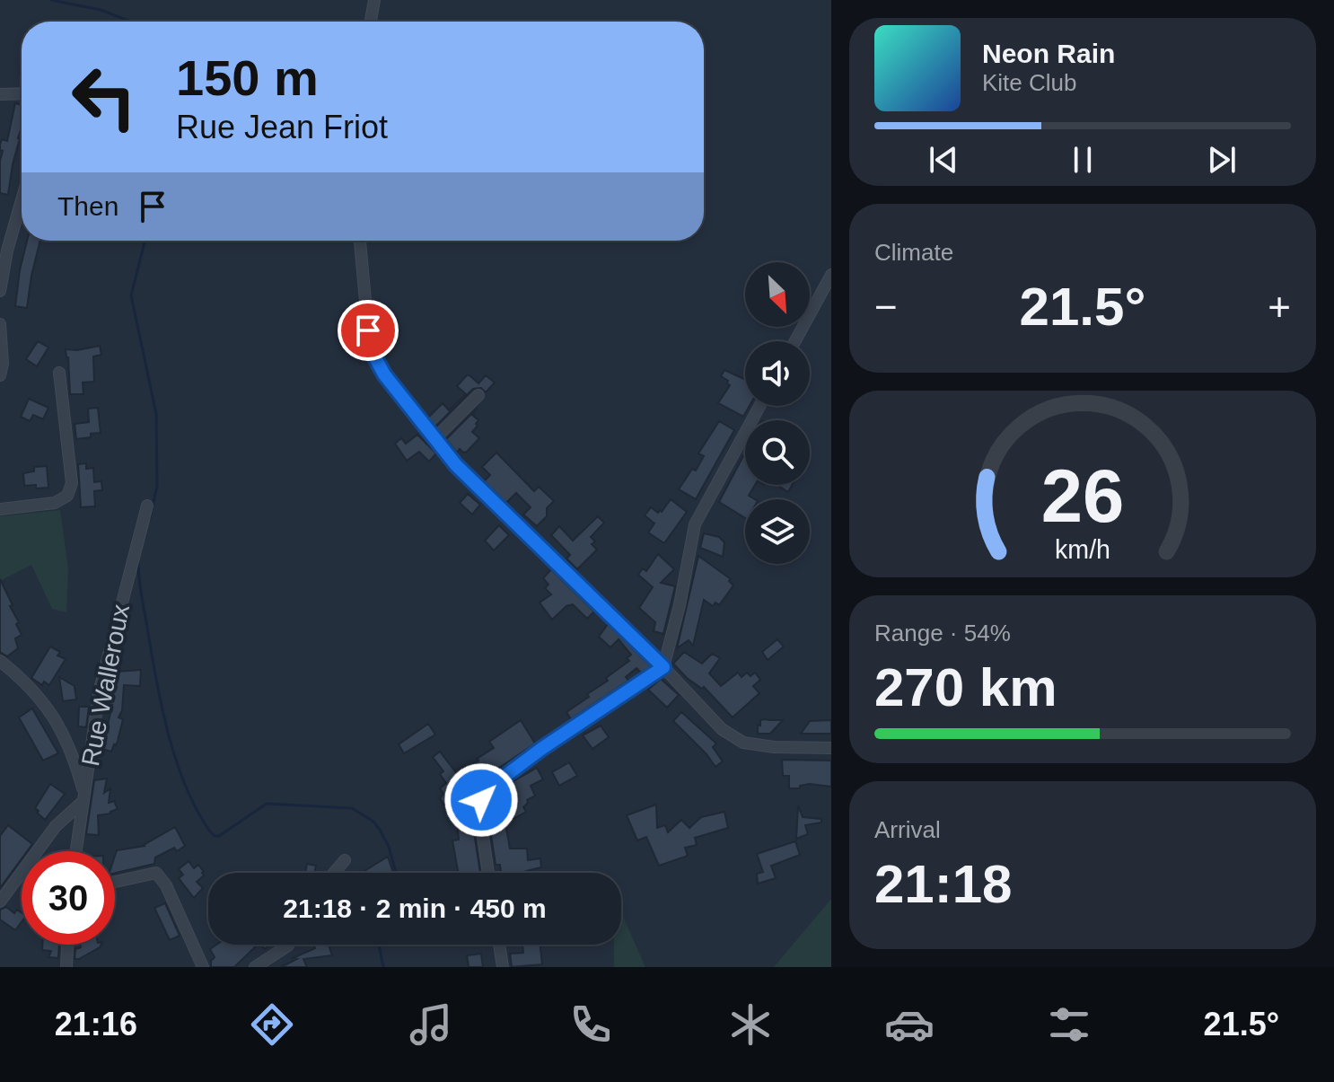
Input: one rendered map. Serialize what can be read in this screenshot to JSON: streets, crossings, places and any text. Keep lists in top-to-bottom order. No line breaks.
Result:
{"streets":{"street":["Rue Walleroux"]},"north":"bottom right","page":{"turn":["150 m","Rue Jean Friot"],"song":["Neon Rain","Kite Club"],"then":"Then","tile":["Climate",["Range · 54%","270 km"],["Arrival","21:18"]],"heat":["−","21.5°","+"],"limit":"30","trip":"21:18 · 2 min · 450 m","tabs":["21:16","21.5°"],"gauge":["26","km/h"]}}
